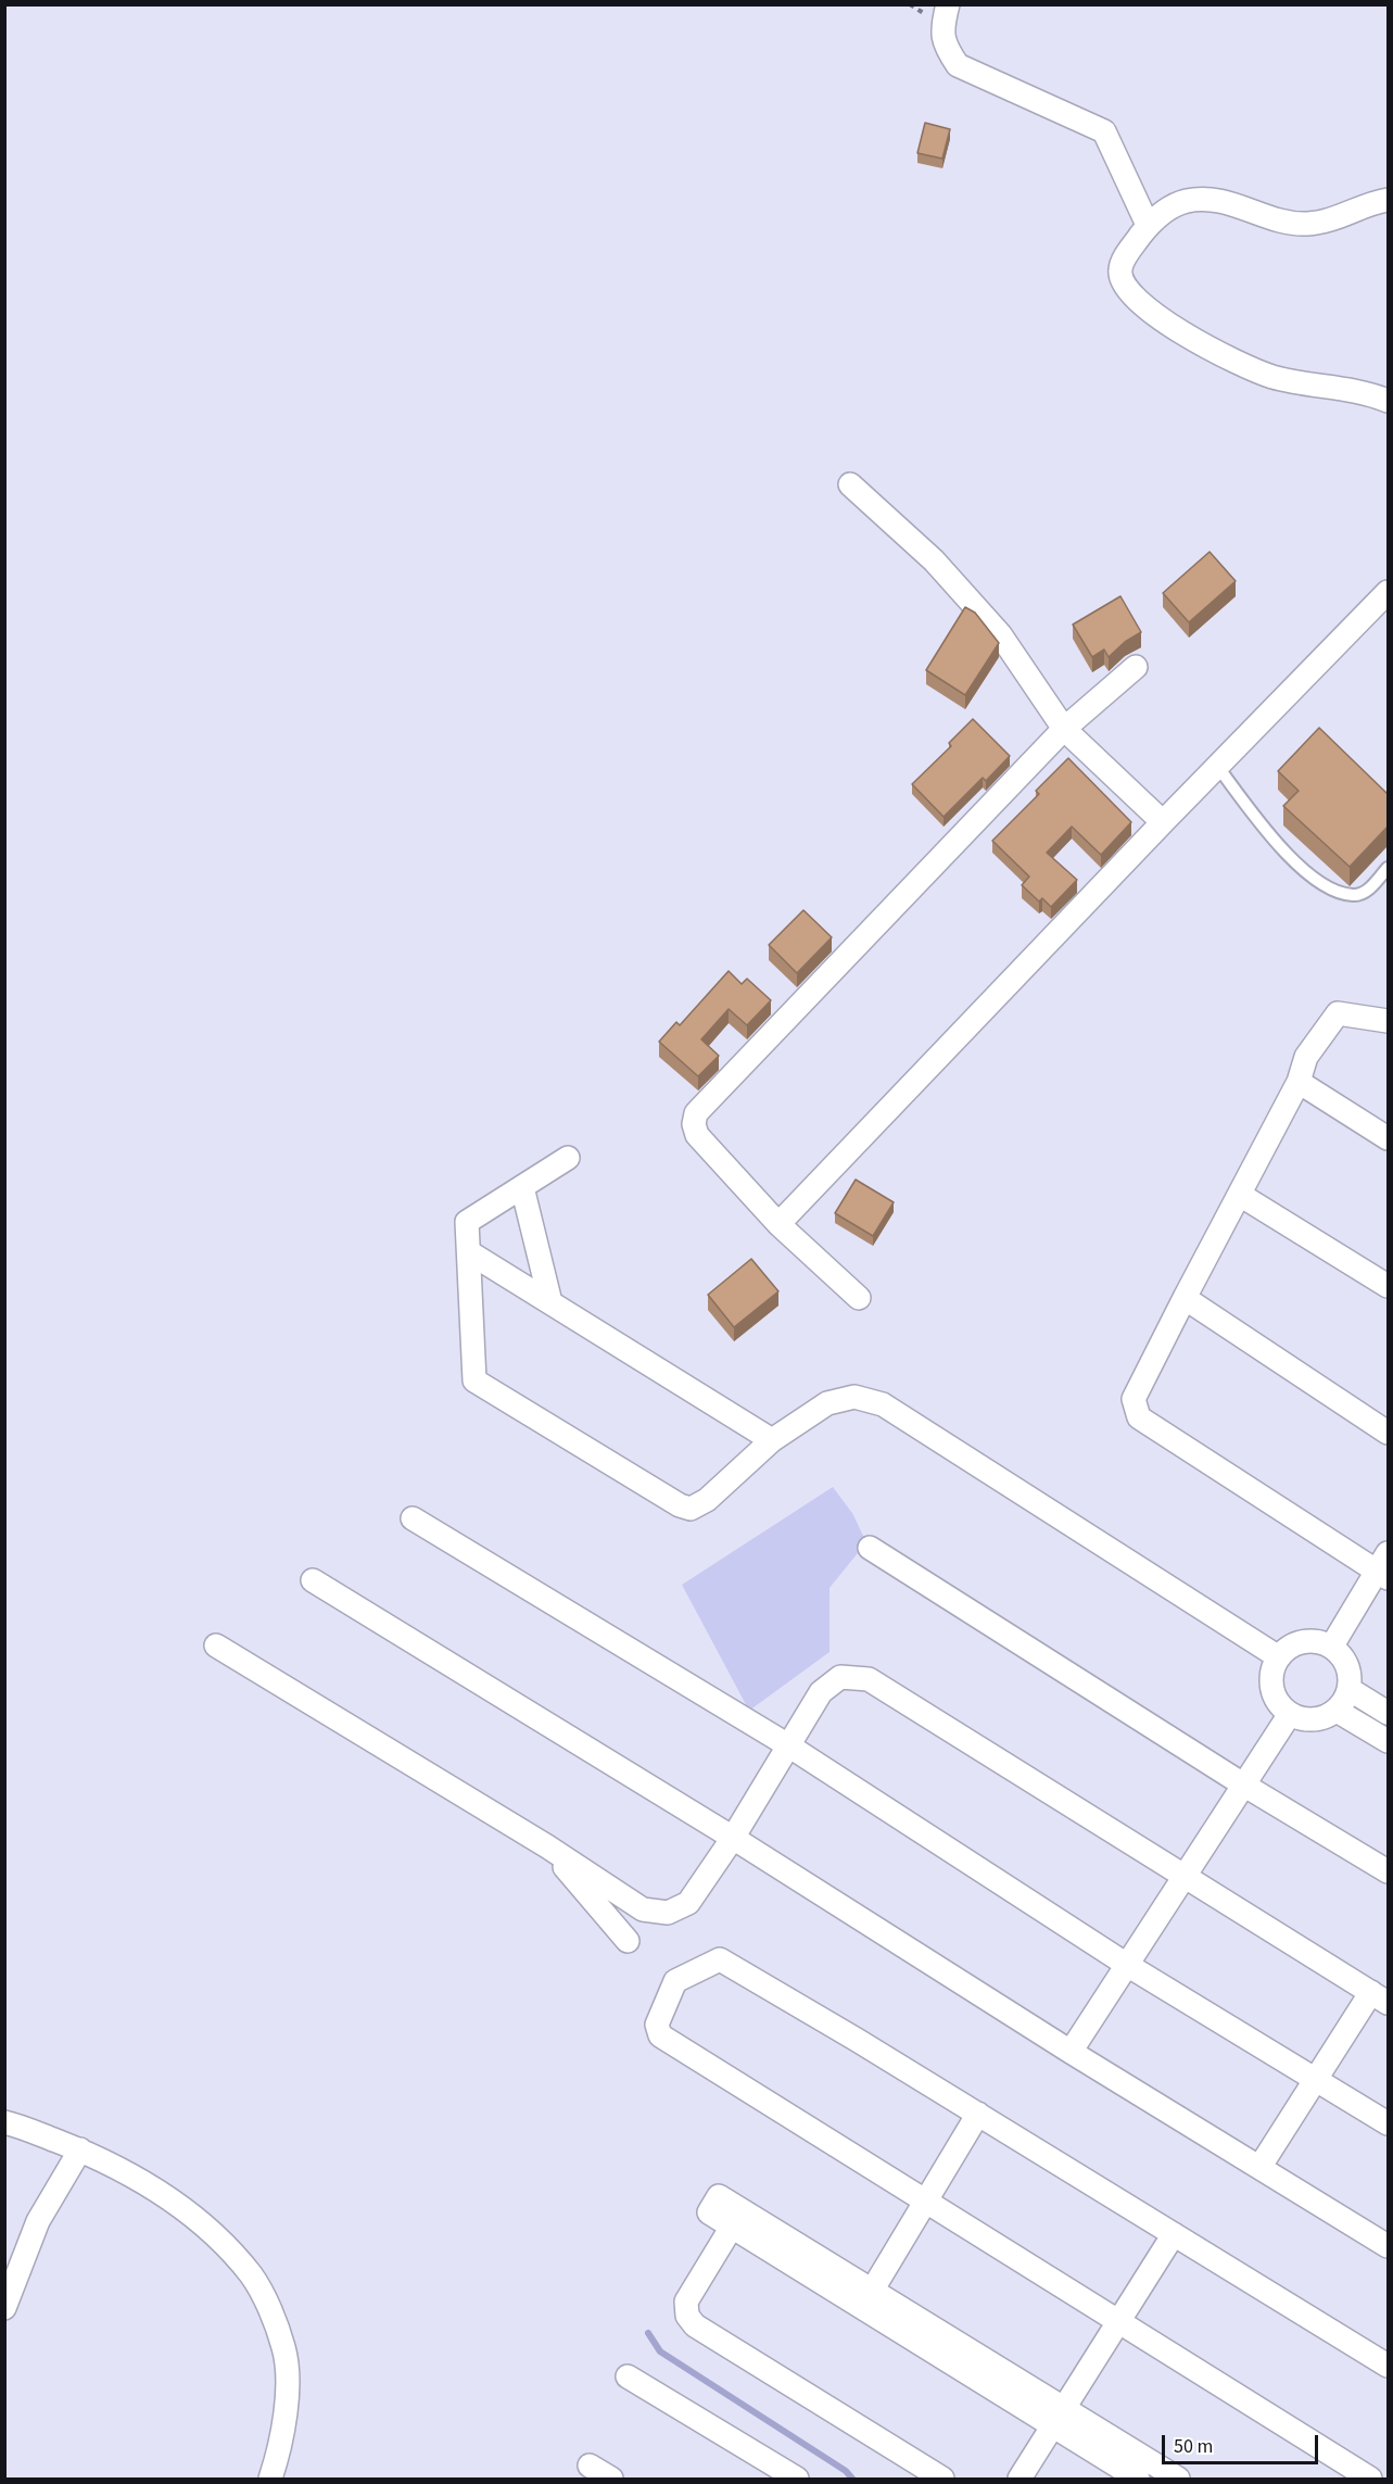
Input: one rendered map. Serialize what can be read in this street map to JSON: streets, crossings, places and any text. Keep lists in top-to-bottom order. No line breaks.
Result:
{"scale_bar":"50 m"}
